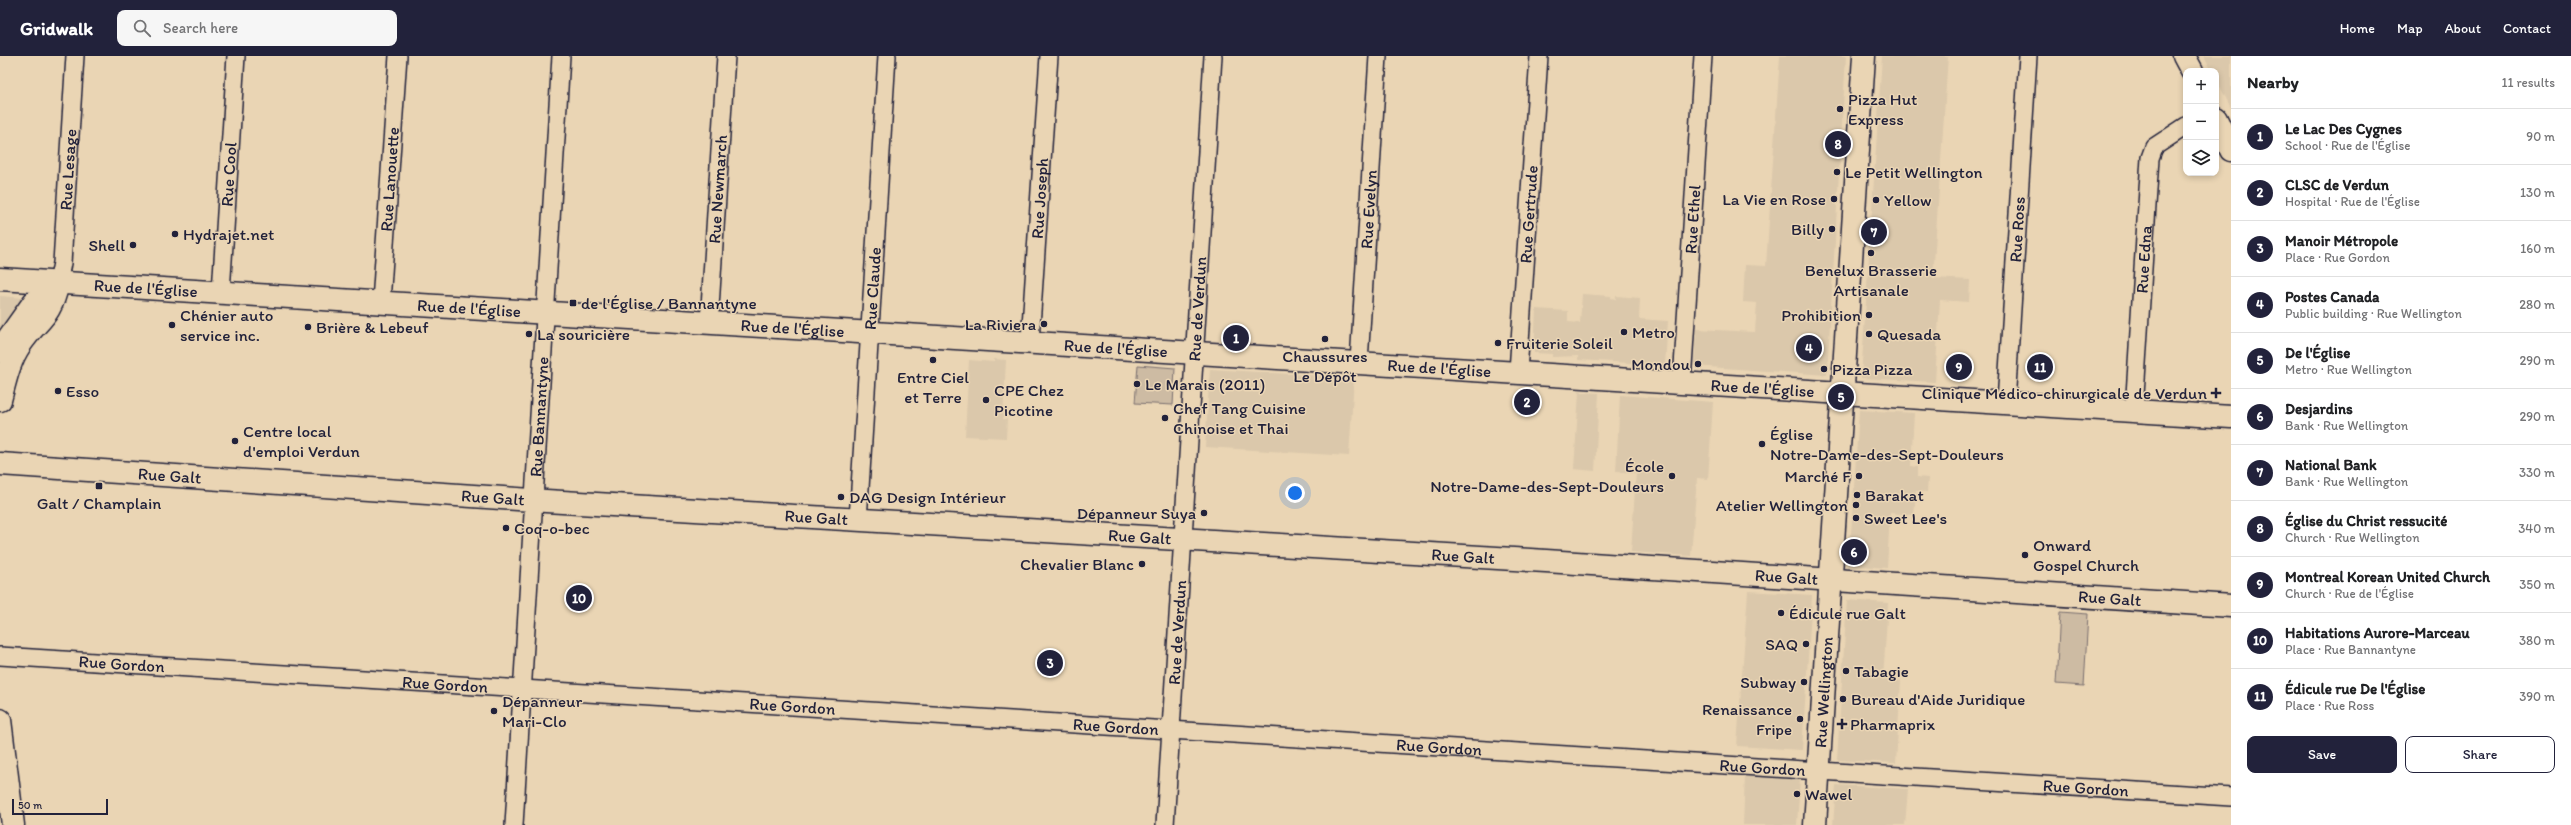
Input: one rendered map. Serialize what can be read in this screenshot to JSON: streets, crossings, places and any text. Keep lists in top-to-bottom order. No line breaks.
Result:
{"streets":{"main road":["Rue de l'Église","Rue Galt","Rue Wellington"],"street":["Rue Lesage","Rue Cool","Rue Lanouette","Rue Newmarch","Rue Joseph","Rue Evelyn","Rue Gertrude","Rue Ethel","Rue Ross","Rue Edna","Rue Claude","Rue de Verdun","Rue Bannantyne","Rue Gordon"]},"crossings":[["Rue Lesage","Rue de l'Église"],["Rue Cool","Rue de l'Église"],["Rue Lanouette","Rue de l'Église"],["Rue Newmarch","Rue de l'Église"],["Rue Joseph","Rue de l'Église"],["Rue Evelyn","Rue de l'Église"],["Rue Gertrude","Rue de l'Église"],["Rue Ethel","Rue de l'Église"],["Rue Ross","Rue de l'Église"],["Rue Edna","Rue de l'Église"],["Rue de l'Église","Rue Claude"],["Rue de l'Église","Rue de Verdun"],["Rue de l'Église","Rue Bannantyne"],["Rue de l'Église","Rue Wellington"],["Rue Claude","Rue Galt"],["Rue de Verdun","Rue Galt"],["Rue de Verdun","Rue Gordon"],["Rue Bannantyne","Rue Galt"],["Rue Bannantyne","Rue Gordon"],["Rue Galt","Rue Wellington"],["Rue Gordon","Rue Wellington"]],"places":{"other":["Pizza Hut Express","Le Petit Wellington","La Vie en Rose","Yellow","Billy","Hydrajet.net","Shell","Benelux Brasserie Artisanale","Prohibition","La Riviera","Chénier auto service inc.","Brière & Lebeuf","Metro","La souricière","Quesada","Chaussures Le Dépôt","Fruiterie Soleil","Entre Ciel et Terre","Mondou","Pizza Pizza","Le Marais (2011)","Esso","CPE Chez Picotine","Chef Tang Cuisine Chinoise et Thai","Centre local d'emploi Verdun","Église Notre-Dame-des-Sept-Douleurs","École Notre-Dame-des-Sept-Douleurs","Marché F","Barakat","DAG Design Intérieur","Atelier Wellington","Dépanneur Suya","Sweet Lee's","Coq-o-bec","Onward Gospel Church","Chevalier Blanc","Édicule rue Galt","SAQ","Tabagie","Subway","Bureau d'Aide Juridique","Dépanneur Mari-Clo","Renaissance Fripe","Wawel"],"transit":["de l'Église / Bannantyne","Galt / Champlain"],"health":["Clinique Médico-chirurgicale de Verdun","Pharmaprix"]},"scale_bar":"50 m","page":{"header":"Gridwalk","search":"Search here","nav":["Home","Map","About","Contact"],"heading":["Nearby","11 results"],"map_buttons":["+","−"],"list":[{"mark":"1","name":"Le Lac Des Cygnes","note":"School · Rue de l'Église","value":"90 m"},{"mark":"2","name":"CLSC de Verdun","note":"Hospital · Rue de l'Église","value":"130 m"},{"mark":"3","name":"Manoir Métropole","note":"Place · Rue Gordon","value":"160 m"},{"mark":"4","name":"Postes Canada","note":"Public building · Rue Wellington","value":"280 m"},{"mark":"5","name":"De l'Église","note":"Metro · Rue Wellington","value":"290 m"},{"mark":"6","name":"Desjardins","note":"Bank · Rue Wellington","value":"290 m"},{"mark":"7","name":"National Bank","note":"Bank · Rue Wellington","value":"330 m"},{"mark":"8","name":"Église du Christ ressucité","note":"Church · Rue Wellington","value":"340 m"},{"mark":"9","name":"Montreal Korean United Church","note":"Church · Rue de l'Église","value":"350 m"},{"mark":"10","name":"Habitations Aurore-Marceau","note":"Place · Rue Bannantyne","value":"380 m"},{"mark":"11","name":"Édicule rue De l'Église","note":"Place · Rue Ross","value":"390 m"}],"pins":["8","7","1","4","9","11","5","2","6","10","3"],"buttons":["Save","Share"],"scale":"50 m"}}
